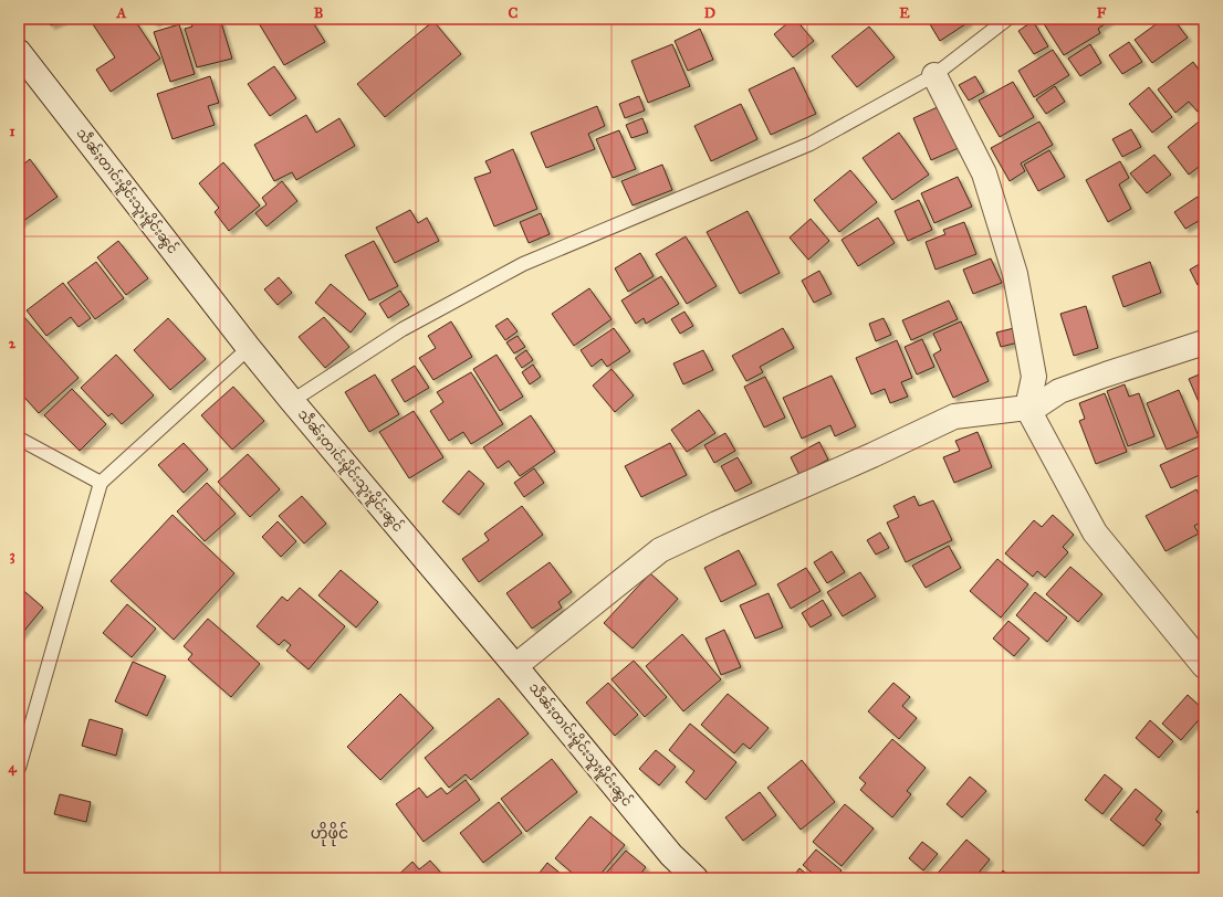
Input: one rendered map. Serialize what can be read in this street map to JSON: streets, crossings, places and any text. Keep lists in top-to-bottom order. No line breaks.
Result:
{"streets":{"street":["သဵၼ်ႈတၢင်းမိူင်းသူႈမိူင်းၼွင်"]},"districts":["ဟိုဖိုင်"],"grid":{"columns":["A","B","C","D","E","F"],"rows":["1","2","3","4"]}}
